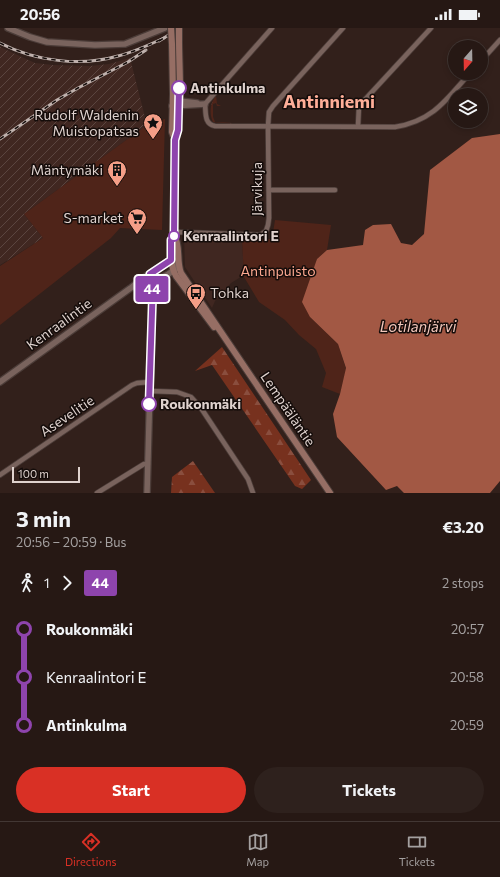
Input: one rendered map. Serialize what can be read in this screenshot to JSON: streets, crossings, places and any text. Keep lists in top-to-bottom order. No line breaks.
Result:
{"streets":{"main road":["Lempääläntie"],"street":["Järvikuja","Kenraalintie","Asevelitie"]},"crossings":[["Järvikuja","Lempääläntie"],["Kenraalintie","Lempääläntie"]],"districts":["Antinniemi"],"water":["Lotilanjärvi"],"parks":["Antinpuisto"],"places":{"other":["Antinkulma","Kenraalintori E","Roukonmäki"],"place":["Rudolf Waldenin Muistopatsas"],"building":["Mäntymäki"],"supermarket":["S-market"],"bus stop":["Tohka"]},"lines":["bus line 44"],"scale_bar":"100 m","north":"bottom","page":{"status":"20:56","on_map":"44","scale":"100 m","heading":["3 min","20:56 – 20:59 · Bus","€3.20"],"legs":["1","44","2 stops"],"list":[{"name":"Roukonmäki","value":"20:57"},{"name":"Kenraalintori E","value":"20:58"},{"name":"Antinkulma","value":"20:59"}],"buttons":["Start","Tickets"],"tabs":["Directions","Map","Tickets"]}}
